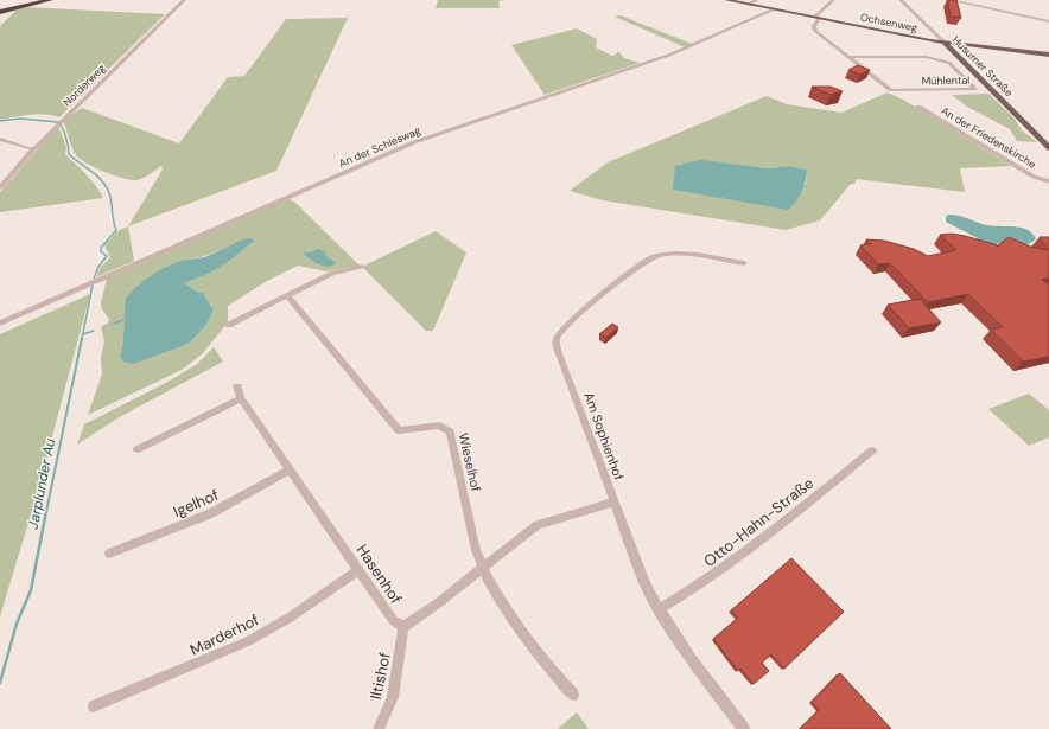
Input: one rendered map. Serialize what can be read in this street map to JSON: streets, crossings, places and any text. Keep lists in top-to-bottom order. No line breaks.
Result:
{"streets":{"main road":["Ochsenweg","Husumer Straße"],"street":["Mühlental","Norderweg","An der Friedenskirche","An der Schleswag","Am Sophienhof","Wieselhof","Igelhof","Otto-Hahn-Straße","Hasenhof","Marderhof","Iltishof"]},"crossings":[["Ochsenweg","Husumer Straße"],["Ochsenweg","An der Schleswag"],["Am Sophienhof","Otto-Hahn-Straße"],["Igelhof","Hasenhof"],["Hasenhof","Marderhof"],["Hasenhof","Iltishof"]],"water":["Jarplunder Au"]}
